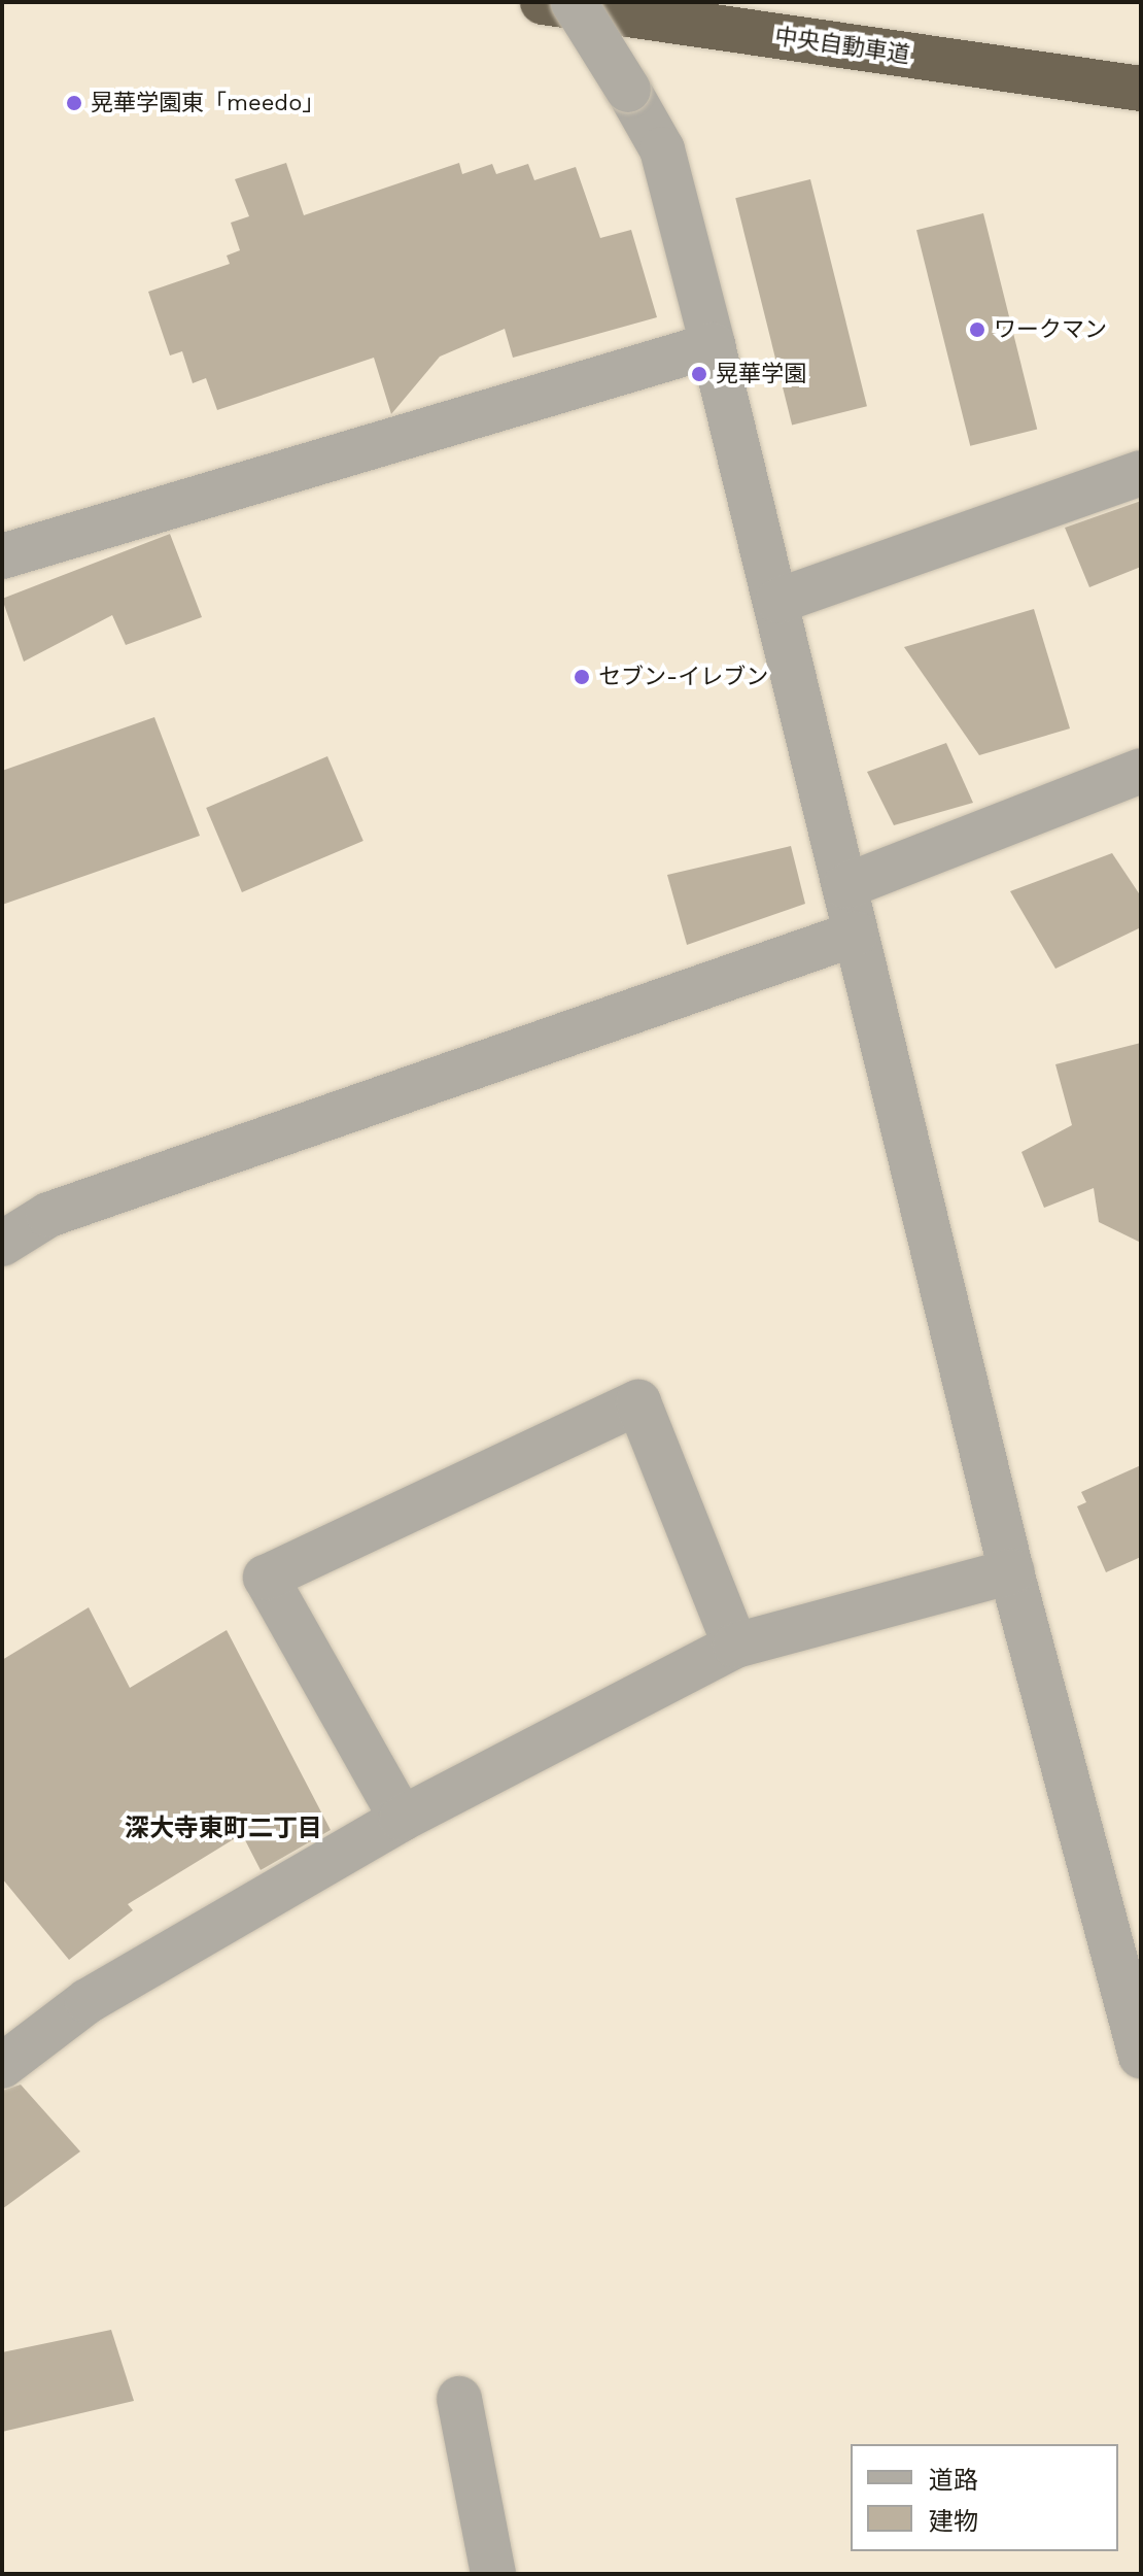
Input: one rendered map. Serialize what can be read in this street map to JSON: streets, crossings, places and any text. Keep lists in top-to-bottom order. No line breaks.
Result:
{"streets":{"highway":["中央自動車道"]},"districts":["深大寺東町二丁目"],"places":["晃華学園東「meedo」","ワークマン","晃華学園","セブン-イレブン"],"legend":["道路","建物"]}
